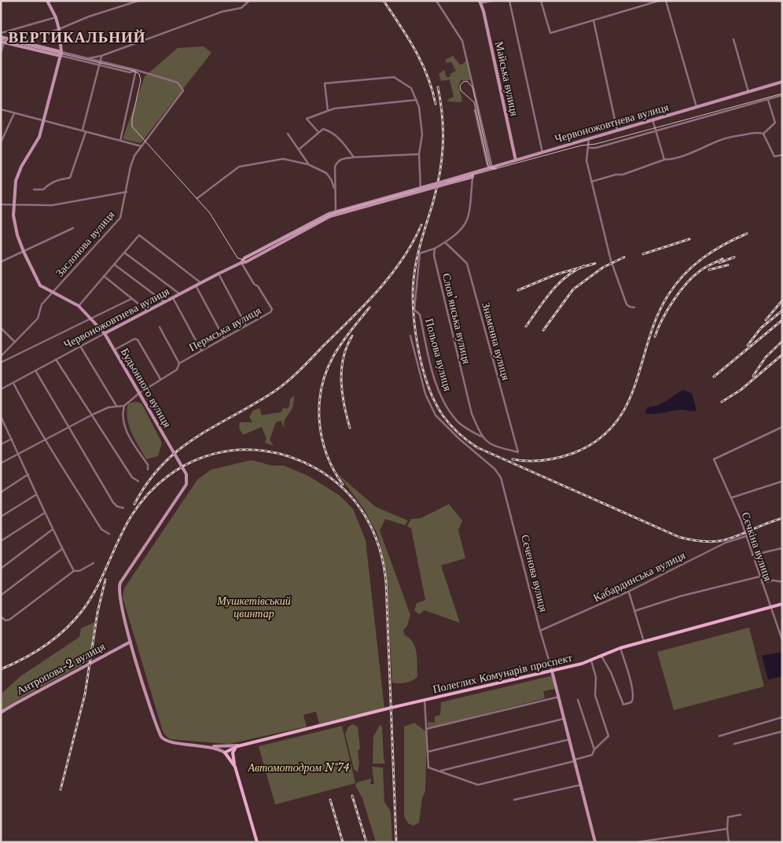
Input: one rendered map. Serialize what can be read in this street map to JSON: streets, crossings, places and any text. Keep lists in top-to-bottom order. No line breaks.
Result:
{"streets":{"main road":["Майська вулиця","Червоножовтнева вулиця","Будьонного вулиця","Сєченова вулиця","Антропова-2 вулиця","Полеглих Комунарів проспект"],"street":["Заслонова вулиця","Слов’янська вулиця","Пермська вулиця","Знаменна вулиця","Польова вулиця","Сєчкіна вулиця","Кабардинська вулиця"]},"crossings":[["Майська вулиця","Червоножовтнева вулиця"],["Червоножовтнева вулиця","Пермська вулиця"],["Червоножовтнева вулиця","Будьонного вулиця"],["Заслонова вулиця","Будьонного вулиця"],["Слов’янська вулиця","Знаменна вулиця"],["Слов’янська вулиця","Польова вулиця"],["Пермська вулиця","Будьонного вулиця"],["Знаменна вулиця","Польова вулиця"],["Будьонного вулиця","Антропова-2 вулиця"],["Будьонного вулиця","Полеглих Комунарів проспект"],["Сєчкіна вулиця","Кабардинська вулиця"],["Сєчкіна вулиця","Полеглих Комунарів проспект"],["Сєченова вулиця","Кабардинська вулиця"],["Сєченова вулиця","Полеглих Комунарів проспект"]],"districts":["ВЕРТИКАЛЬНИЙ"],"parks":["Мушкетівський цвинтар","Автомотодром №74"]}
